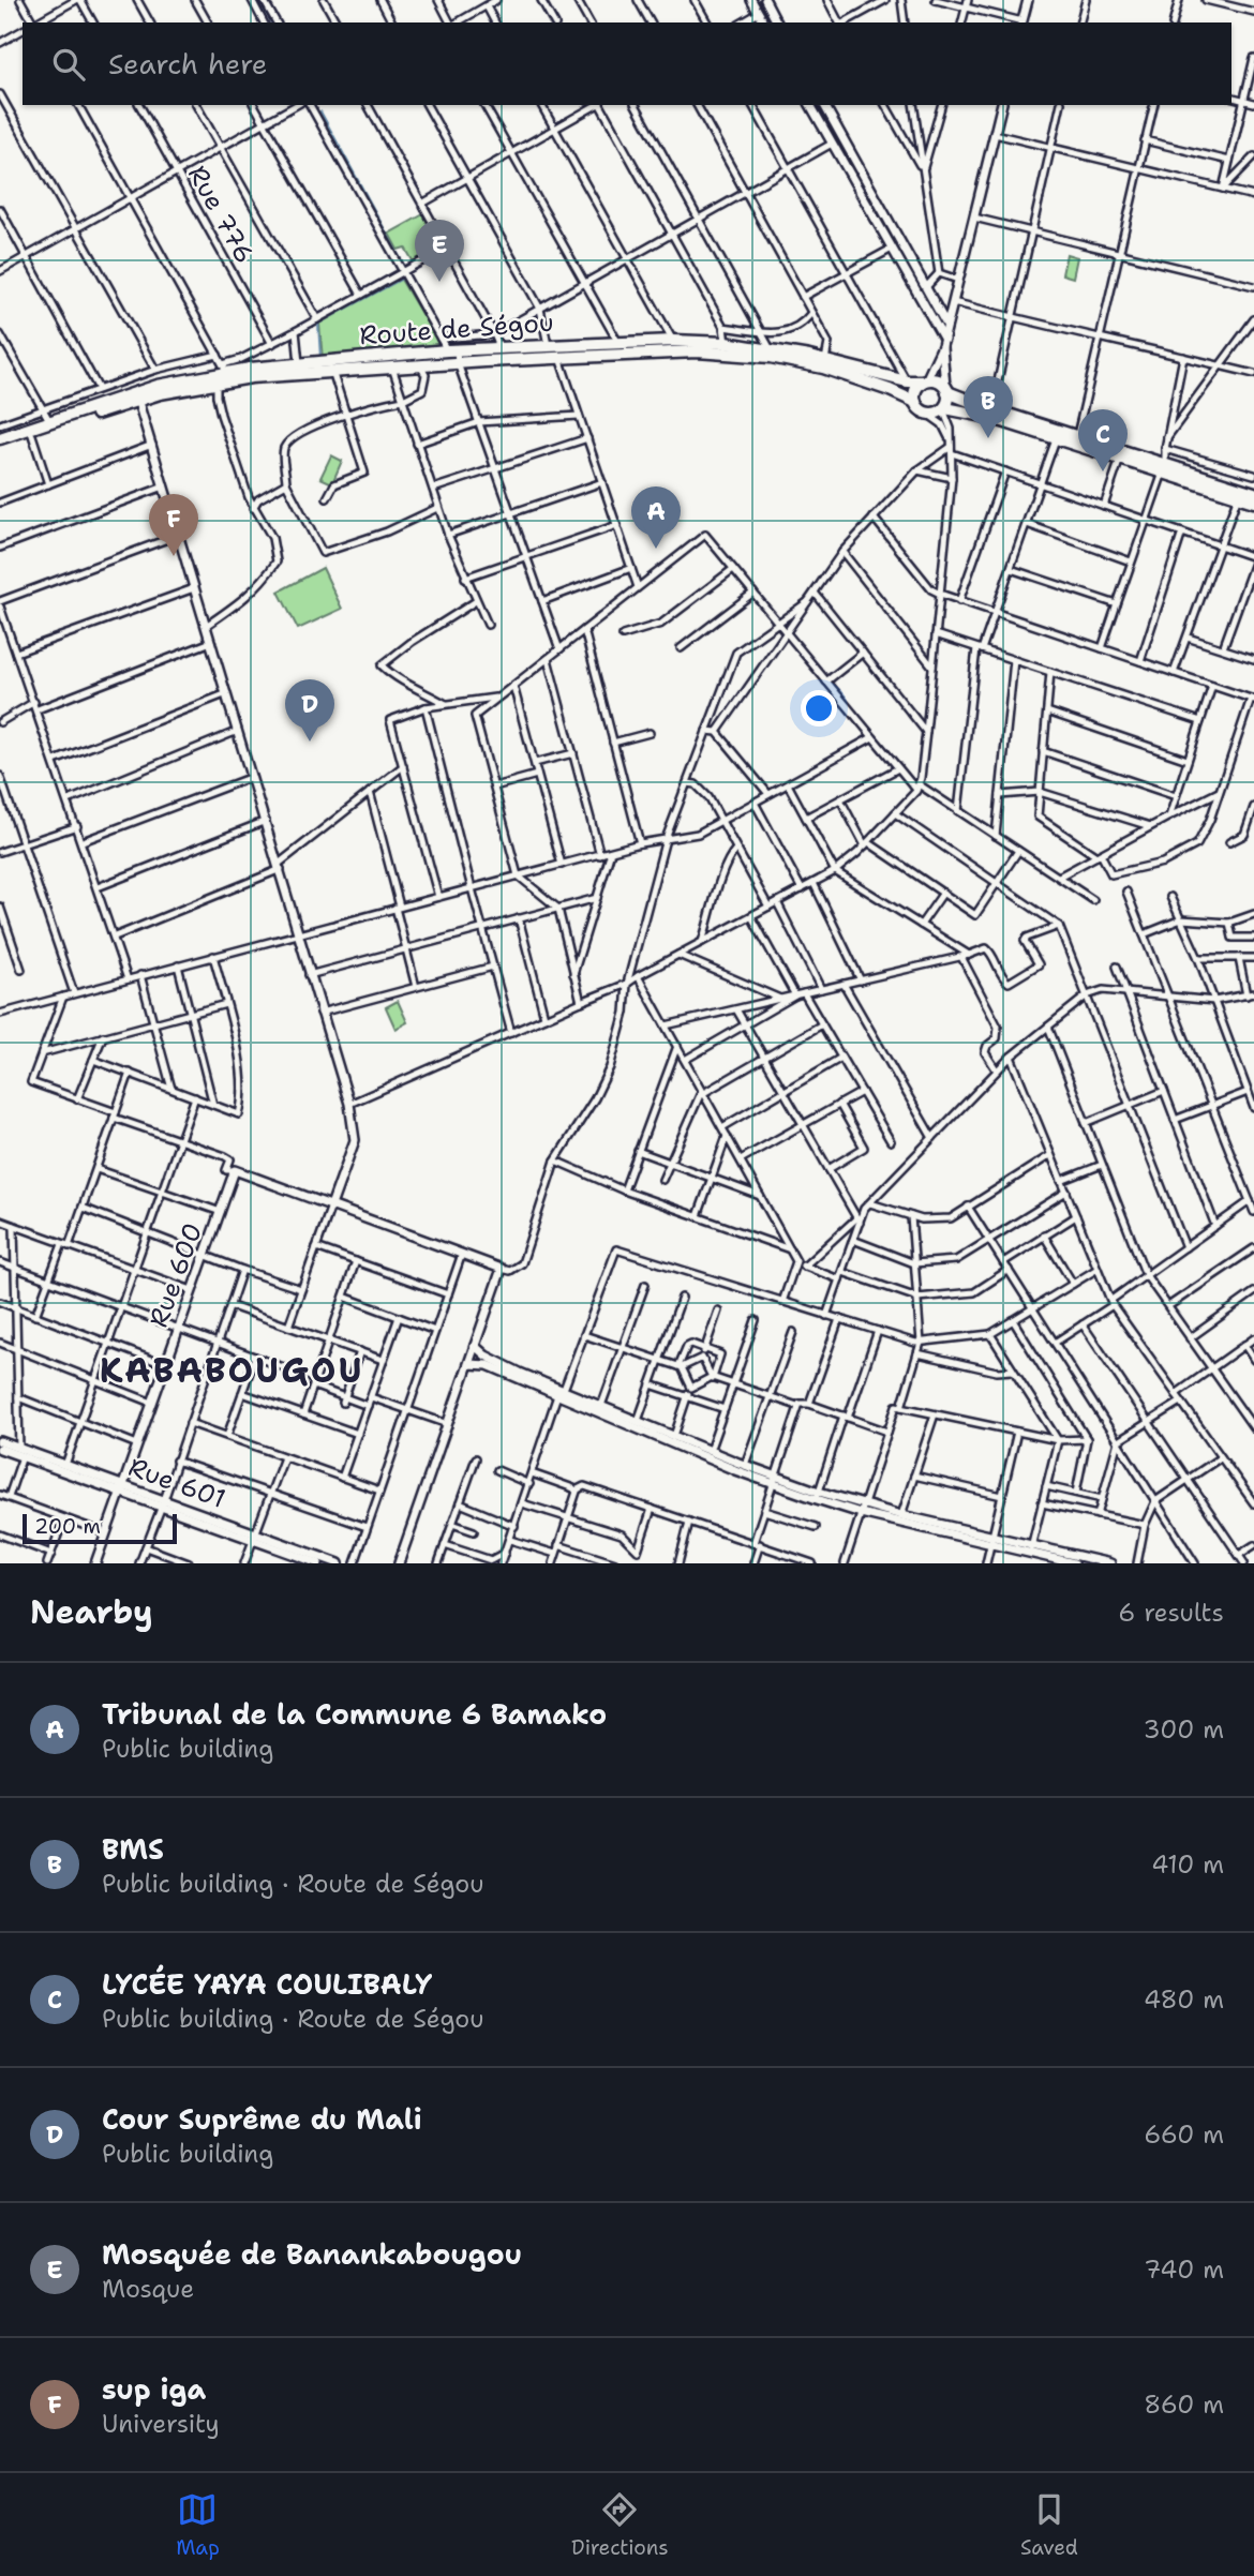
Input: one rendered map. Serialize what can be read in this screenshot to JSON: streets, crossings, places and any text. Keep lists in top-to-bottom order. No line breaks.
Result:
{"streets":{"highway":["Route de Ségou"],"street":["Rue 776","Rue 600","Rue 601"]},"crossings":[["Rue 600","Rue 601"]],"districts":["KABABOUGOU"],"scale_bar":"200 m","page":{"search":"Search here","pins":["E","B","C","A","F","D"],"scale":"200 m","heading":["Nearby","6 results"],"list":[{"mark":"A","name":"Tribunal de la Commune 6 Bamako","note":"Public building","value":"300 m"},{"mark":"B","name":"BMS","note":"Public building · Route de Ségou","value":"410 m"},{"mark":"C","name":"LYCÉE YAYA COULIBALY","note":"Public building · Route de Ségou","value":"480 m"},{"mark":"D","name":"Cour Suprême du Mali","note":"Public building","value":"660 m"},{"mark":"E","name":"Mosquée de Banankabougou","note":"Mosque","value":"740 m"},{"mark":"F","name":"sup iga","note":"University","value":"860 m"}],"nav":["Map","Directions","Saved"]}}
